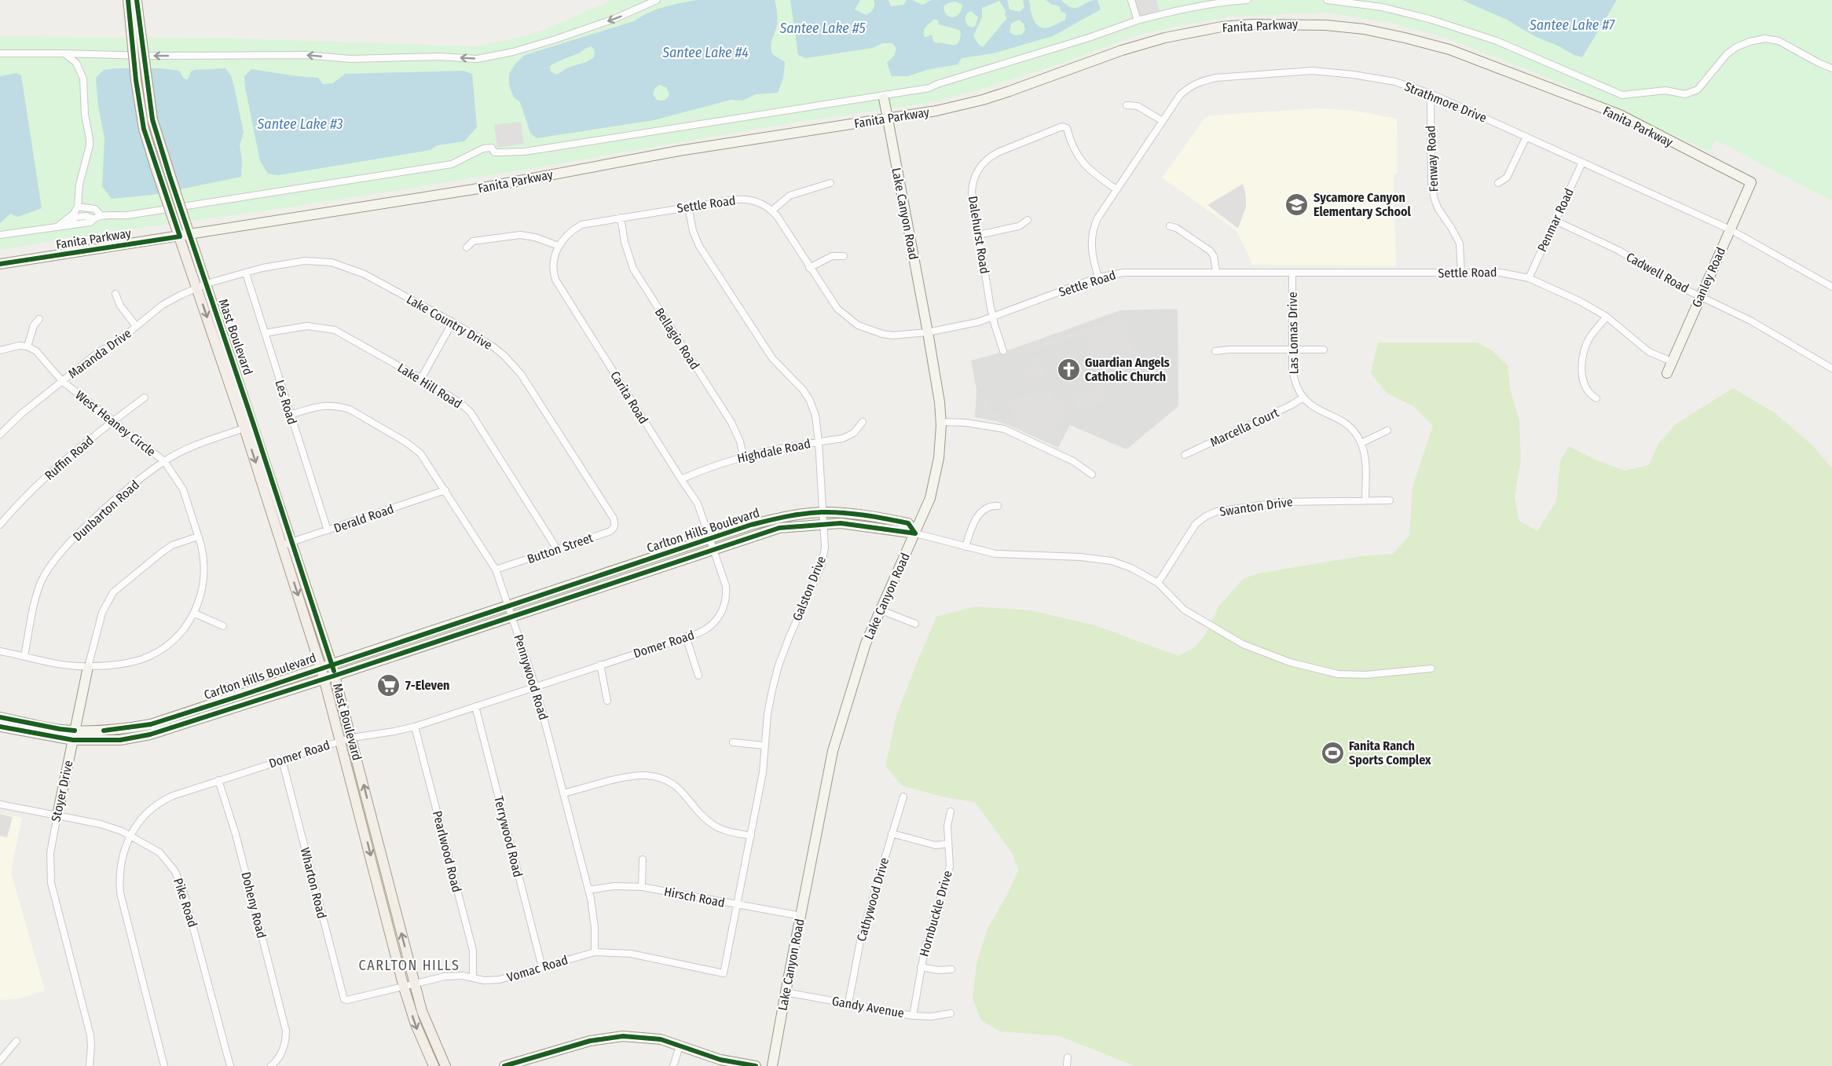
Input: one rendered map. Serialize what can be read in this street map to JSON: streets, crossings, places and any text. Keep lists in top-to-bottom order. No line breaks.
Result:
{"streets":{"main road":["Mast Boulevard"],"street":["Fanita Parkway","Strathmore Drive","Fenway Road","Settle Road","Lake Canyon Road","Penmar Road","Dalehurst Road","Cadwell Road","Ganley Road","Lake Country Drive","Las Lomas Drive","Bellagio Road","Maranda Drive","Lake Hill Road","Carita Road","Les Road","West Heaney Circle","Marcella Court","Highdale Road","Ruffin Road","Swanton Drive","Dunbarton Road","Derald Road","Carlton Hills Boulevard","Button Street","Galston Drive","Domer Road","Pennywood Road","Stoyer Drive","Terrywood Road","Pearlwood Road","Wharton Road","Hirsch Road","Cathywood Drive","Pike Road","Doheny Road","Hornbuckle Drive","Vomac Road","Gandy Avenue"]},"crossings":[["Fanita Parkway","Lake Canyon Road"],["Fanita Parkway","Ganley Road"],["Fanita Parkway","Mast Boulevard"],["Strathmore Drive","Fenway Road"],["Strathmore Drive","Settle Road"],["Strathmore Drive","Penmar Road"],["Strathmore Drive","Dalehurst Road"],["Strathmore Drive","Ganley Road"],["Fenway Road","Settle Road"],["Settle Road","Lake Canyon Road"],["Settle Road","Penmar Road"],["Settle Road","Dalehurst Road"],["Settle Road","Ganley Road"],["Settle Road","Las Lomas Drive"],["Settle Road","Bellagio Road"],["Settle Road","Carita Road"],["Settle Road","Galston Drive"],["Lake Canyon Road","Carlton Hills Boulevard"],["Lake Canyon Road","Hirsch Road"],["Lake Canyon Road","Gandy Avenue"],["Penmar Road","Cadwell Road"],["Cadwell Road","Ganley Road"],["Lake Country Drive","Mast Boulevard"],["Lake Country Drive","Maranda Drive"],["Lake Country Drive","Les Road"],["Lake Country Drive","Button Street"],["Las Lomas Drive","Marcella Court"],["Mast Boulevard","Maranda Drive"],["Mast Boulevard","Dunbarton Road"],["Mast Boulevard","Derald Road"],["Mast Boulevard","Carlton Hills Boulevard"],["Mast Boulevard","Domer Road"],["Mast Boulevard","Vomac Road"],["Bellagio Road","Highdale Road"],["Maranda Drive","West Heaney Circle"],["Lake Hill Road","Les Road"],["Lake Hill Road","Button Street"],["Carita Road","Highdale Road"],["Carita Road","Carlton Hills Boulevard"],["Carita Road","Domer Road"],["Les Road","Derald Road"],["Les Road","Pennywood Road"],["West Heaney Circle","Ruffin Road"],["West Heaney Circle","Dunbarton Road"],["West Heaney Circle","Stoyer Drive"],["Highdale Road","Galston Drive"],["Swanton Drive","Carlton Hills Boulevard"],["Derald Road","Pennywood Road"],["Carlton Hills Boulevard","Galston Drive"],["Carlton Hills Boulevard","Domer Road"],["Carlton Hills Boulevard","Pennywood Road"],["Carlton Hills Boulevard","Stoyer Drive"],["Button Street","Pennywood Road"],["Galston Drive","Hirsch Road"],["Galston Drive","Vomac Road"],["Domer Road","Pennywood Road"],["Domer Road","Terrywood Road"],["Domer Road","Pearlwood Road"],["Domer Road","Wharton Road"],["Domer Road","Pike Road"],["Domer Road","Doheny Road"],["Pennywood Road","Hirsch Road"],["Pennywood Road","Vomac Road"],["Stoyer Drive","Pike Road"],["Terrywood Road","Vomac Road"],["Pearlwood Road","Vomac Road"],["Wharton Road","Vomac Road"],["Cathywood Drive","Gandy Avenue"],["Hornbuckle Drive","Gandy Avenue"]],"districts":["CARLTON HILLS"],"water":["Santee Lake #7","Santee Lake #5","Santee Lake #4","Santee Lake #3"],"places":{"school or university":["Sycamore Canyon Elementary School"],"church":["Guardian Angels Catholic Church"],"supermarket":["7-Eleven"],"sports":["Fanita Ranch Sports Complex"]}}
